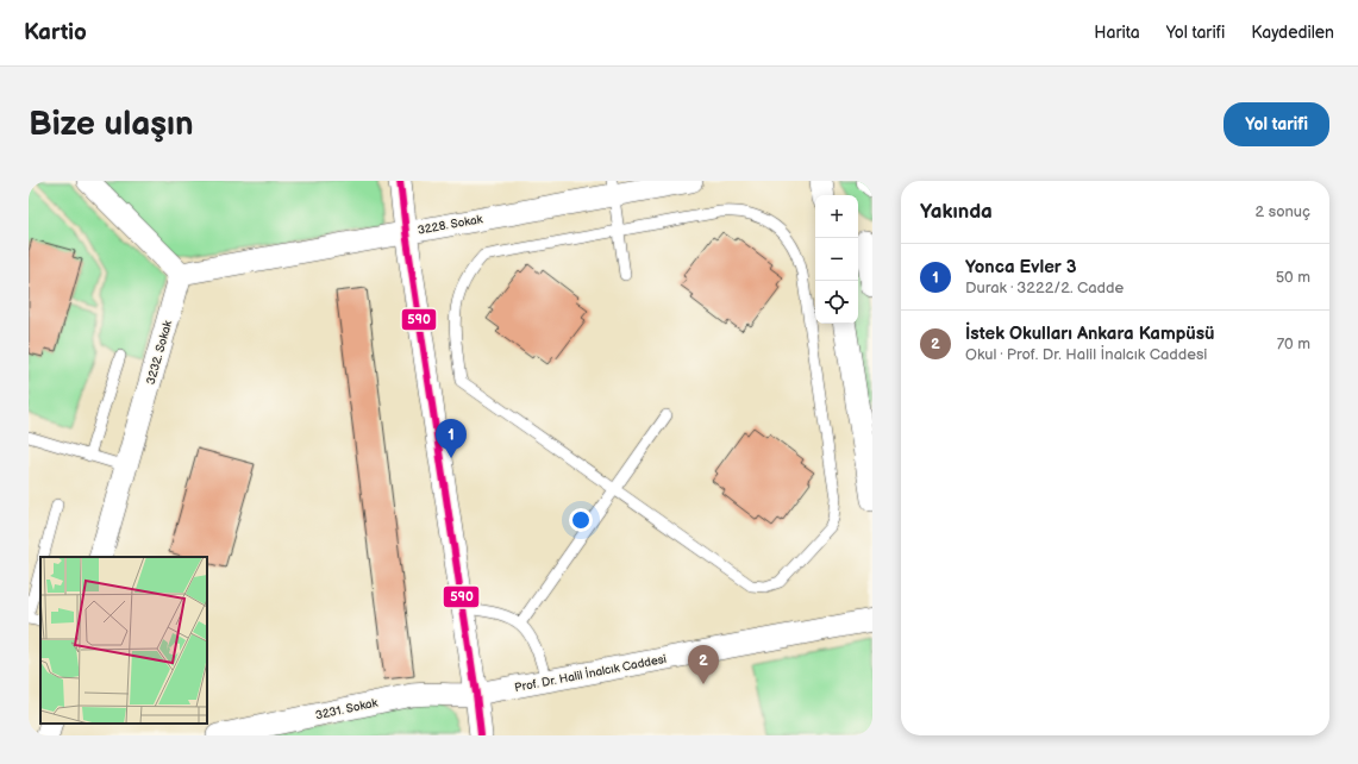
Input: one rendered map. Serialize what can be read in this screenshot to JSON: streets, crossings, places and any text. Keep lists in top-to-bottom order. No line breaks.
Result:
{"streets":{"street":["3228. Sokak","3232. Sokak","Prof. Dr. Halil İnalcık Caddesi","3231. Sokak"]},"crossings":[["3228. Sokak","3232. Sokak"],["Prof. Dr. Halil İnalcık Caddesi","3231. Sokak"]],"lines":["transit line 590"],"page":{"header":"Kartio","nav":["Harita","Yol tarifi","Kaydedilen"],"buttons":"Yol tarifi","title":"Bize ulaşın","heading":["Yakında","2 sonuç"],"map_buttons":["+","−"],"list":[{"mark":"1","name":"Yonca Evler 3","note":"Durak · 3222/2. Cadde","value":"50 m"},{"mark":"2","name":"İstek Okulları Ankara Kampüsü","note":"Okul · Prof. Dr. Halil İnalcık Caddesi","value":"70 m"}],"pins":["1","2"]}}
